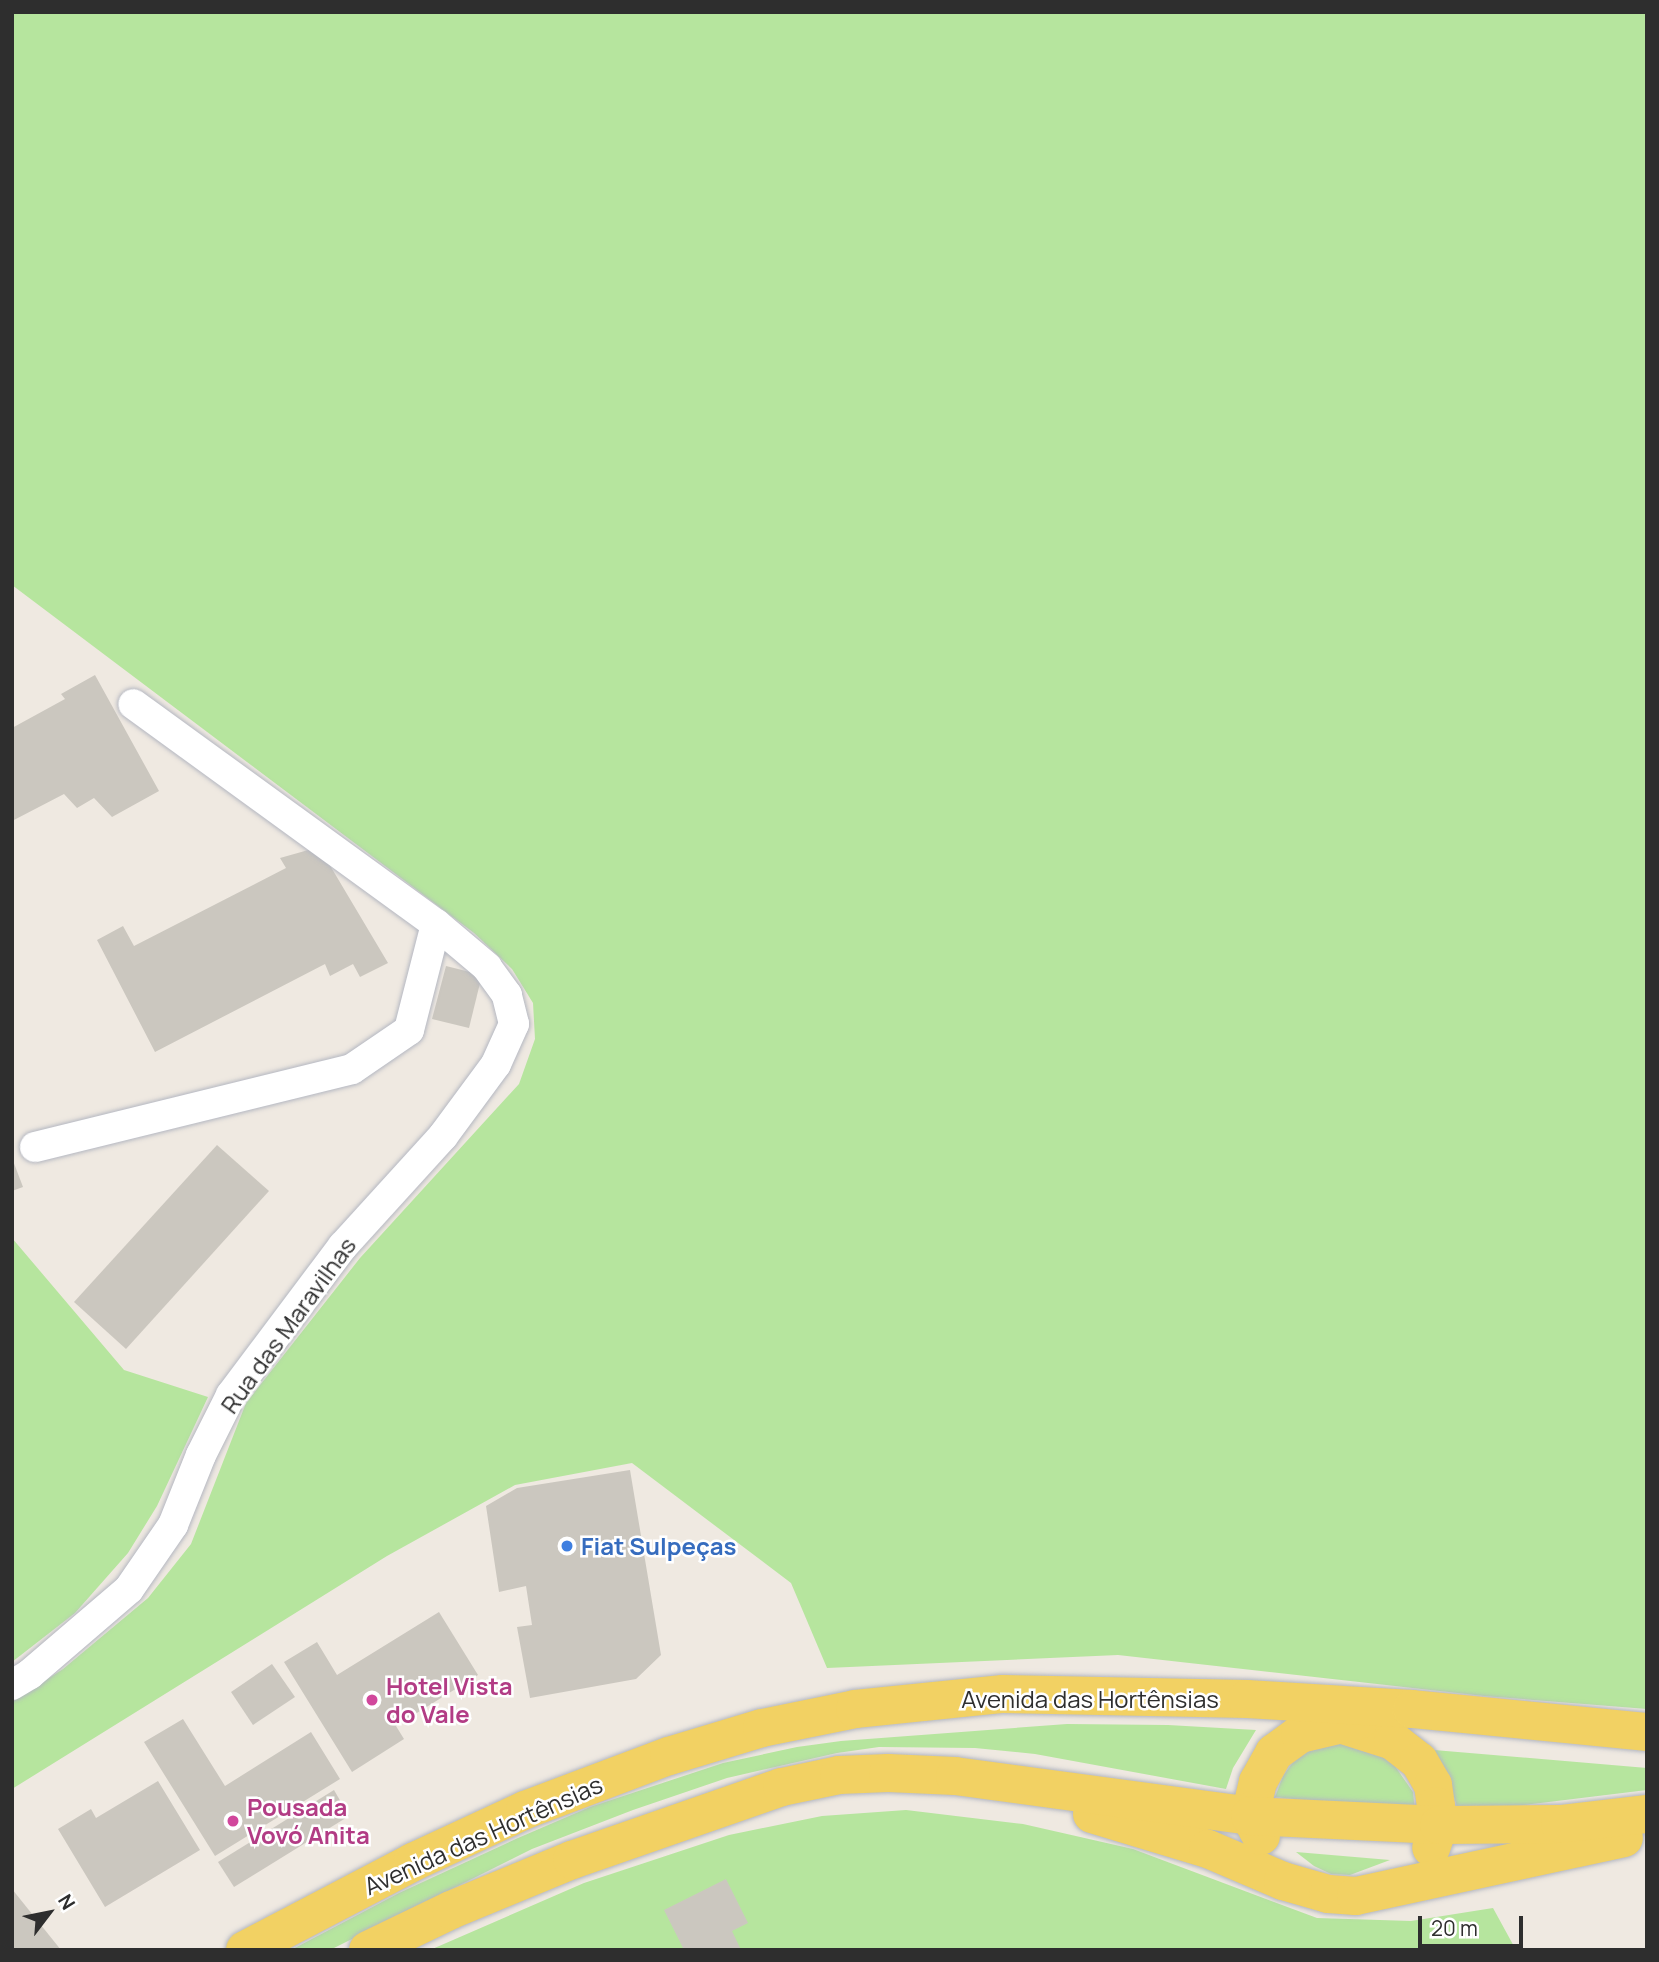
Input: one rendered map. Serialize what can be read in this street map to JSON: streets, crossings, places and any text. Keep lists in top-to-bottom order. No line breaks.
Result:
{"streets":{"main road":["Avenida das Hortênsias"],"street":["Rua das Maravilhas"]},"places":["Fiat Sulpeças","Hotel Vista do Vale","Pousada Vovó Anita"],"scale_bar":"20 m","north":"top right"}
